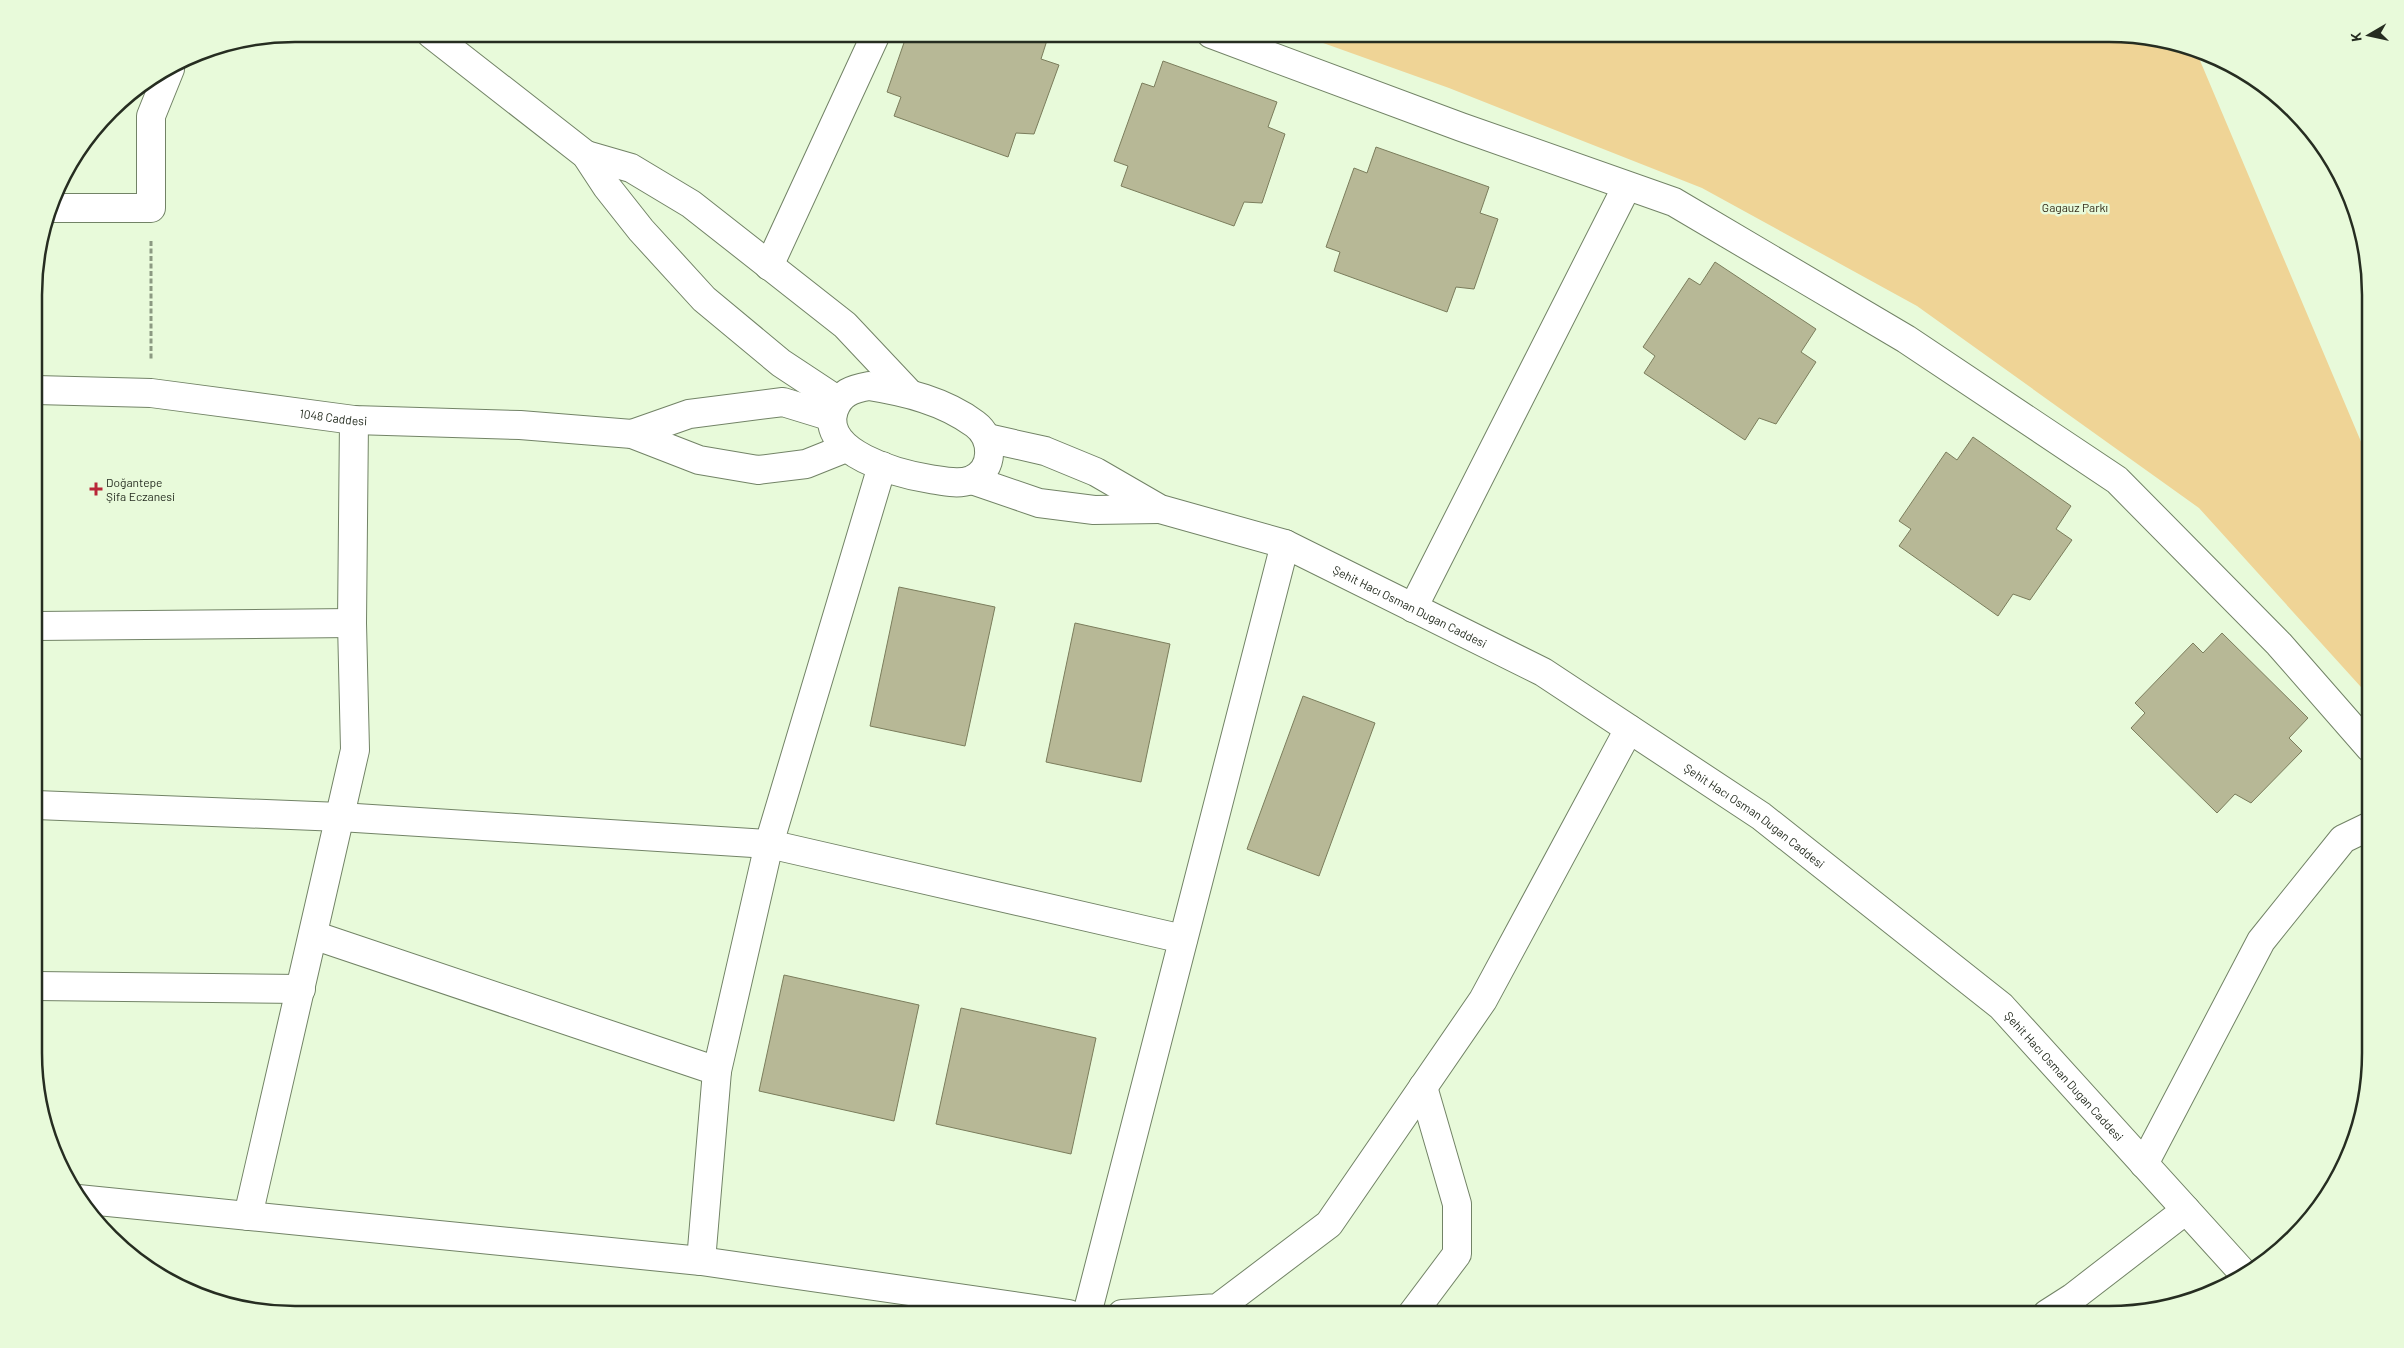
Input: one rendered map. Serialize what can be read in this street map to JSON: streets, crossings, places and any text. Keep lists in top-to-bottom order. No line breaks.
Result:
{"streets":{"street":["1048 Caddesi","Şehit Hacı Osman Dugan Caddesi"]},"parks":["Gagauz Parkı"],"places":{"health":["Doğantepe Şifa Eczanesi"]},"north":"left"}
